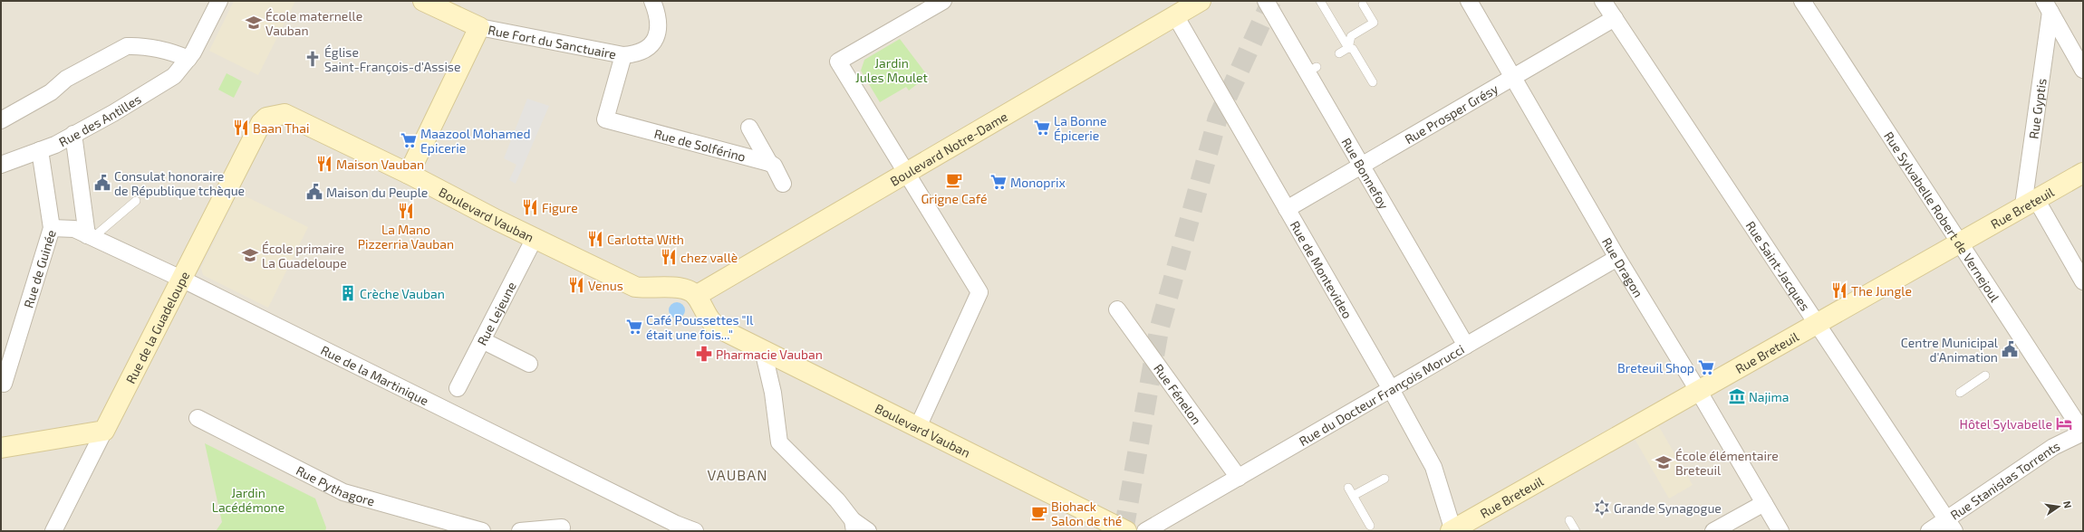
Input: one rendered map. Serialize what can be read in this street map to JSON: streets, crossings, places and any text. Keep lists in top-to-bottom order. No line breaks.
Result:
{"streets":{"street":["Rue Fort du Sanctuaire","Rue Gyptis","Rue Prosper Grésy","Rue des Antilles","Rue de Solférino","Boulevard Notre-Dame","Rue Bonnefoy","Rue Breteuil","Boulevard Vauban","Rue Sylvabelle Robert de Vernejoul","Rue Saint-Jacques","Rue Dragon","Rue de Guinée","Rue de Montevideo","Rue Lejeune","Rue de la Guadeloupe","Rue de la Martinique","Rue Fénelon","Rue du Docteur François Morucci","Rue Stanislas Torrents","Rue Pythagore"]},"crossings":[["Rue Fort du Sanctuaire","Rue de Solférino"],["Rue Fort du Sanctuaire","Boulevard Vauban"],["Rue Gyptis","Rue Breteuil"],["Rue Prosper Grésy","Rue Bonnefoy"],["Rue Prosper Grésy","Rue Saint-Jacques"],["Rue Prosper Grésy","Rue Dragon"],["Rue Prosper Grésy","Rue de Montevideo"],["Rue des Antilles","Rue de Guinée"],["Boulevard Notre-Dame","Boulevard Vauban"],["Boulevard Notre-Dame","Rue de Montevideo"],["Rue Bonnefoy","Rue du Docteur François Morucci"],["Rue Breteuil","Rue Sylvabelle Robert de Vernejoul"],["Rue Breteuil","Rue Saint-Jacques"],["Rue Breteuil","Rue Dragon"],["Rue Breteuil","Rue de Montevideo"],["Boulevard Vauban","Rue Lejeune"],["Boulevard Vauban","Rue de la Guadeloupe"],["Rue Sylvabelle Robert de Vernejoul","Rue Stanislas Torrents"],["Rue Saint-Jacques","Rue Stanislas Torrents"],["Rue Dragon","Rue du Docteur François Morucci"],["Rue de Guinée","Rue de la Martinique"],["Rue de Montevideo","Rue du Docteur François Morucci"],["Rue de la Guadeloupe","Rue de la Martinique"],["Rue Fénelon","Rue du Docteur François Morucci"]],"districts":["VAUBAN"],"parks":["Jardin Jules Moulet","Jardin Lacédémone"],"places":{"school or university":["École maternelle Vauban","École primaire La Guadeloupe","École élémentaire Breteuil"],"church":["Église Saint-François-d'Assise"],"restaurant":["Baan Thai","Maison Vauban","Figure","La Mano Pizzerria Vauban","Carlotta With","chez vallè","Venus","The Jungle"],"supermarket":["La Bonne Épicerie","Maazool Mohamed Epicerie","Monoprix","Café Poussettes \"Il était une fois...\"","Breteuil Shop"],"cafe":["Grigne Café","Biohack Salon de thé"],"public building":["Consulat honoraire de République tchèque","Maison du Peuple","Centre Municipal d'Animation"],"building":["Crèche Vauban"],"pharmacy":["Pharmacie Vauban"],"museum":["Najima"],"hotel":["Hôtel Sylvabelle"],"synagogue":["Grande Synagogue"]},"north":"right"}
